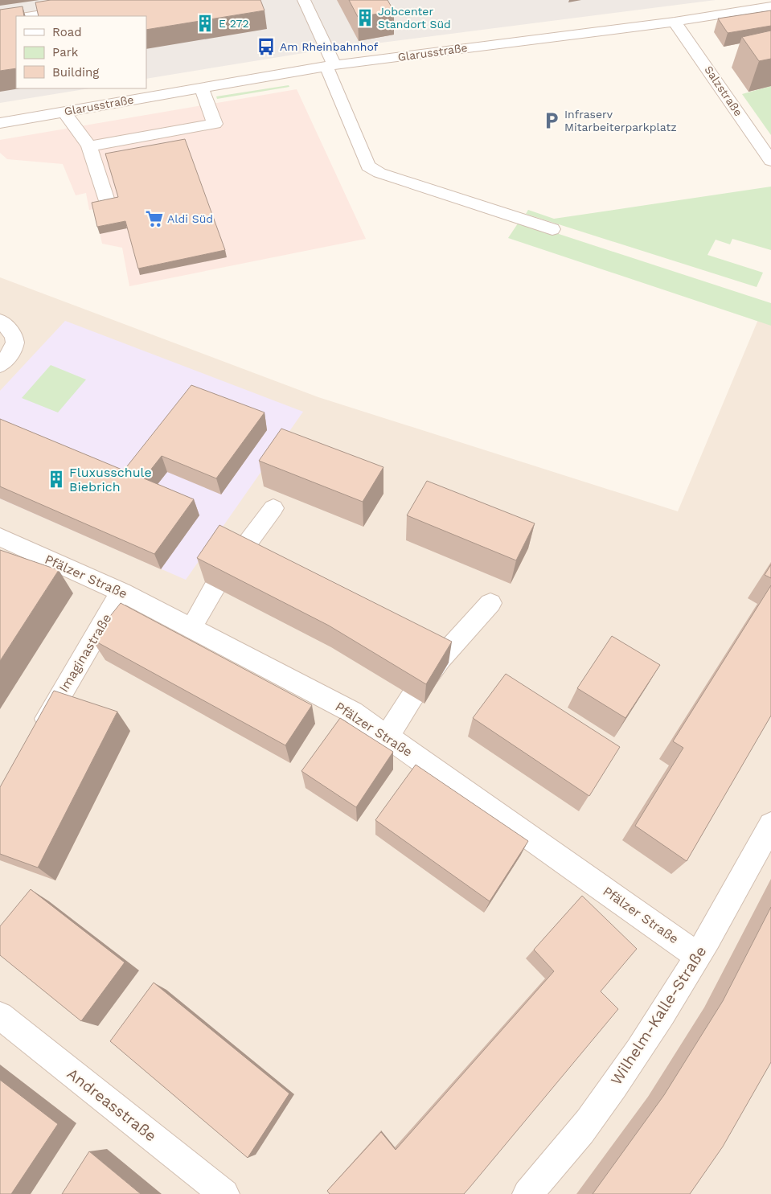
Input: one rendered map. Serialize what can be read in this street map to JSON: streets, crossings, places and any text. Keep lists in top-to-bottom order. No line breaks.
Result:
{"streets":{"street":["Glarusstraße","Salzstraße","Pfälzer Straße","Imaginastraße","Wilhelm-Kalle-Straße","Andreasstraße"]},"crossings":[["Glarusstraße","Salzstraße"],["Pfälzer Straße","Imaginastraße"],["Pfälzer Straße","Wilhelm-Kalle-Straße"]],"places":{"building":["Jobcenter Standort Süd","E 272","Fluxusschule Biebrich"],"bus stop":["Am Rheinbahnhof"],"parking":["Infraserv Mitarbeiterparkplatz"],"supermarket":["Aldi Süd"]},"legend":["Road","Park","Building"]}
